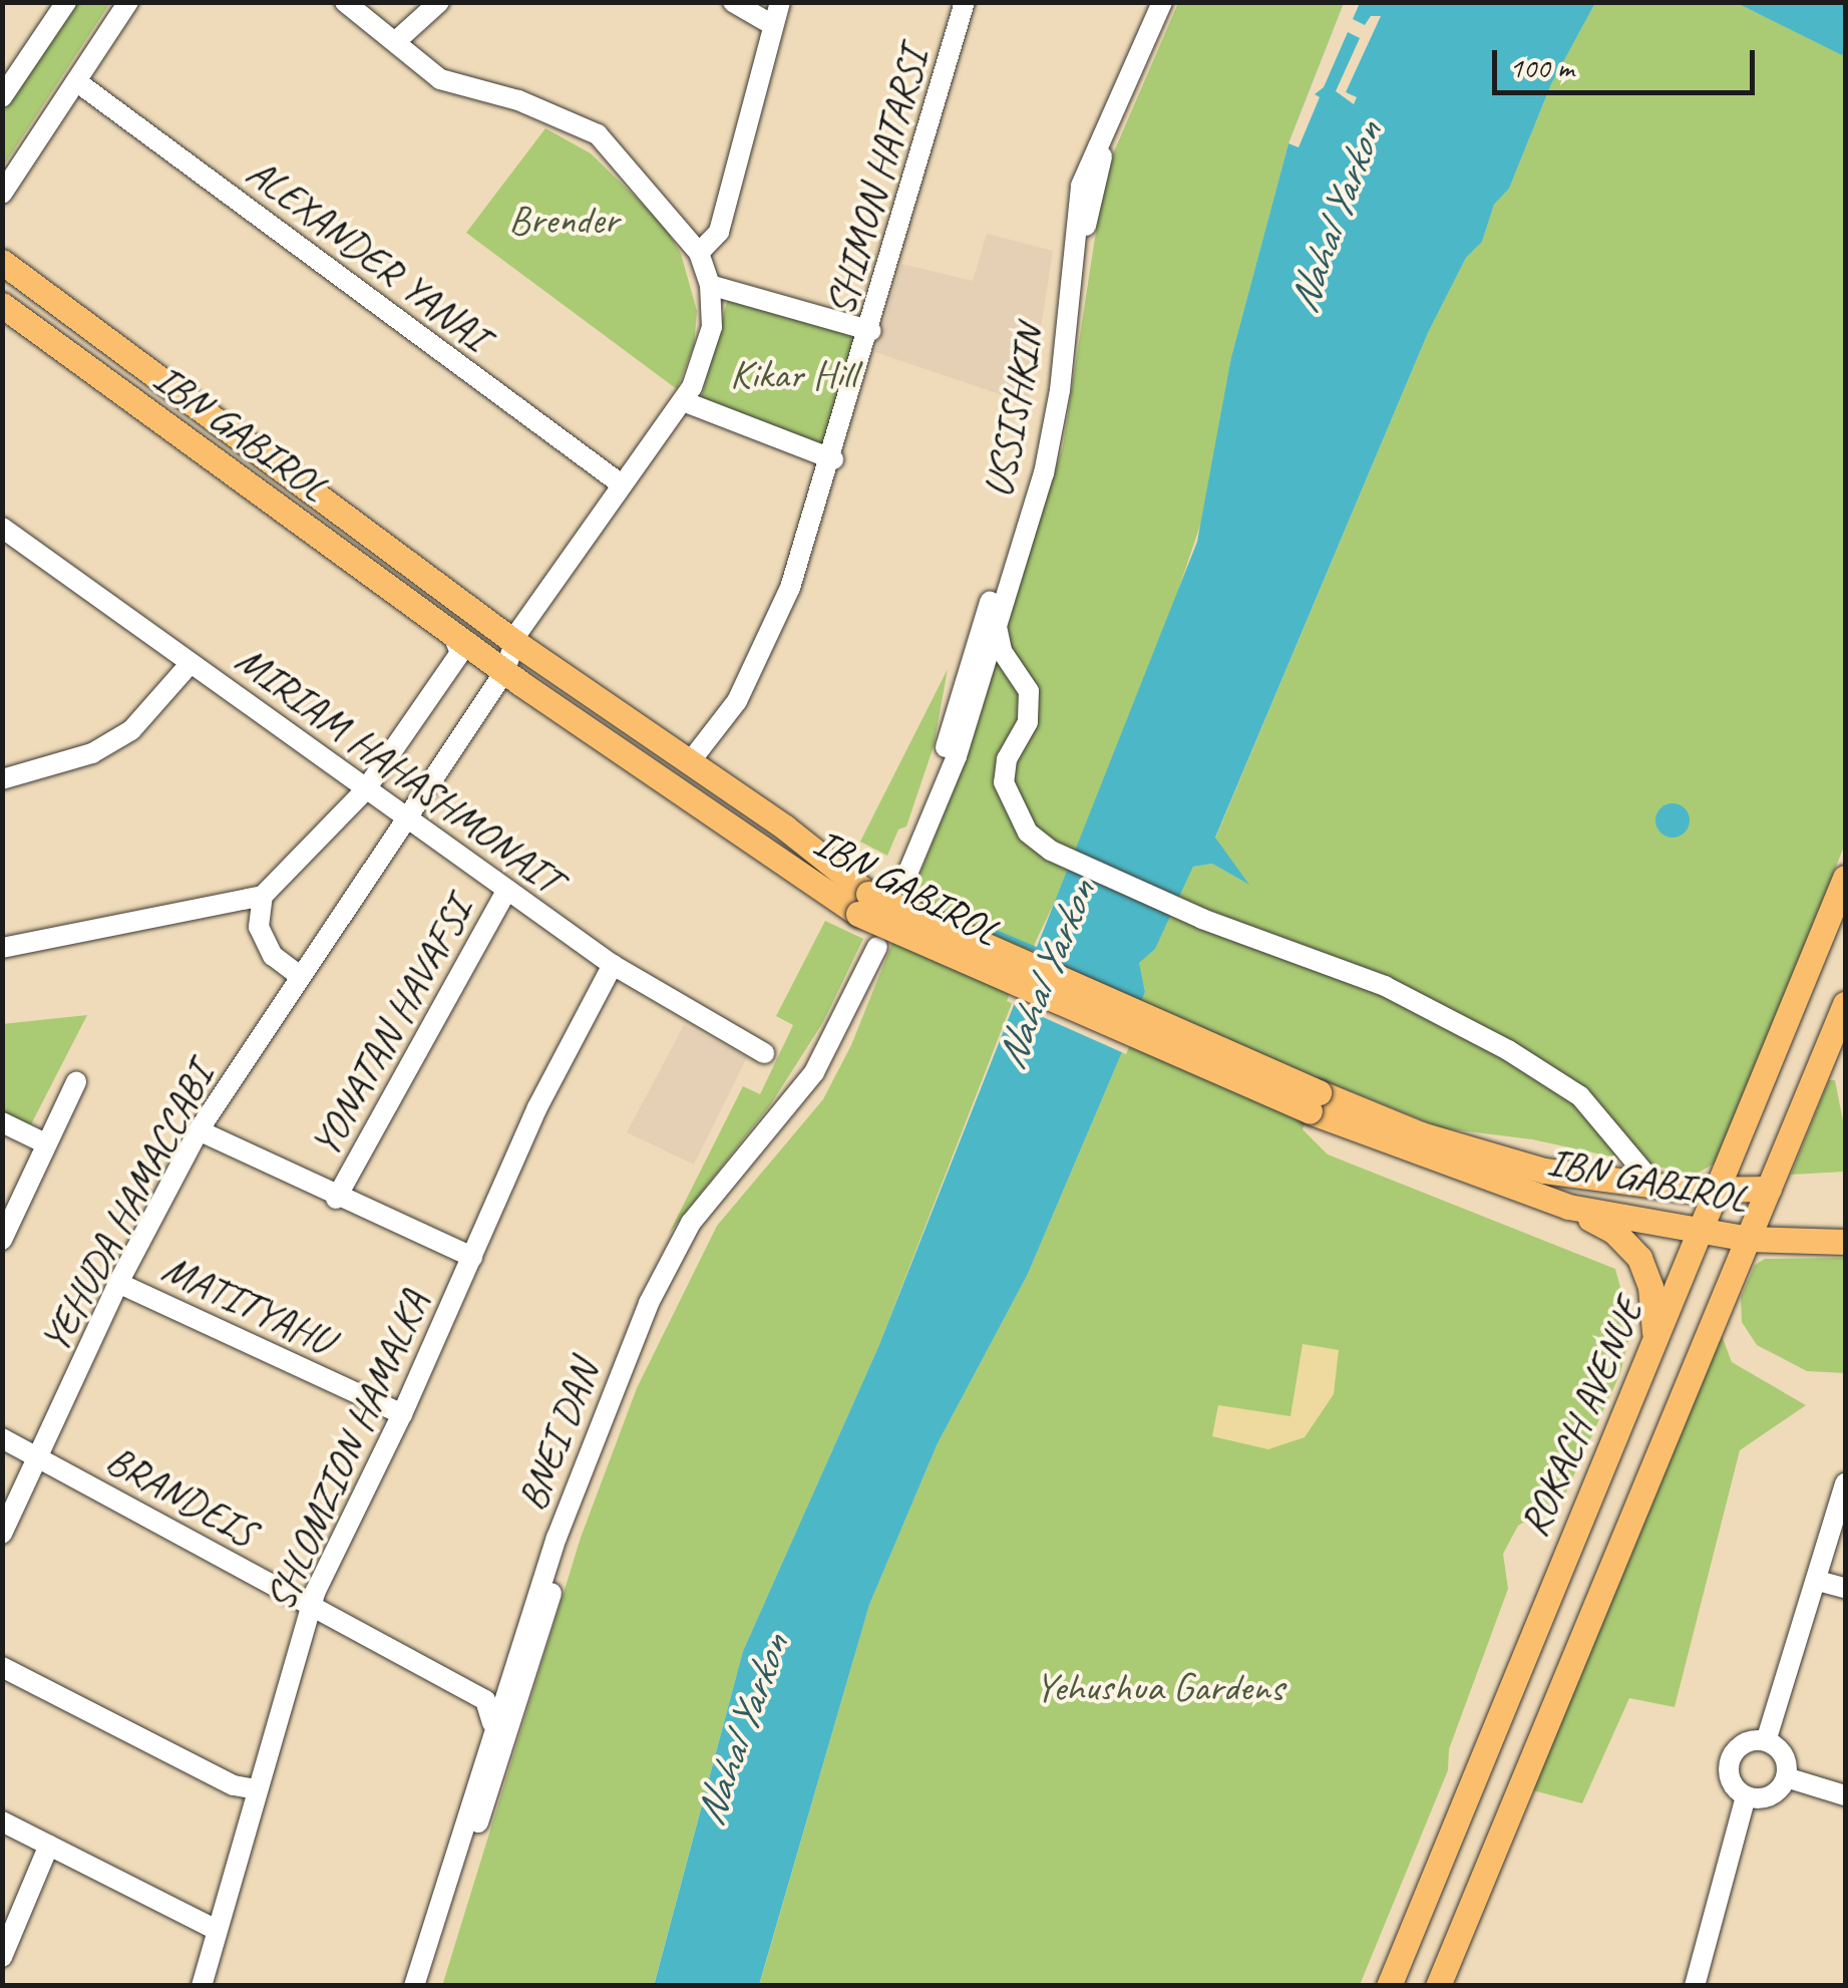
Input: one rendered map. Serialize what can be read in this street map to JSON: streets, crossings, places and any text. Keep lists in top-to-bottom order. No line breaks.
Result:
{"streets":{"main road":["IBN GABIROL","ROKACH AVENUE"],"street":["SHIMON HATARSI","ALEXANDER YANAI","USSISHKIN","MIRIAM HAHASHMONAIT","YONATAN HAVAFSI","YEHUDA HAMACCABI","MATITYAHU","BNEI DAN","SHLOMZION HAMALKA","BRANDEIS"]},"crossings":[["SHIMON HATARSI","IBN GABIROL"],["ALEXANDER YANAI","YEHUDA HAMACCABI"],["IBN GABIROL","YEHUDA HAMACCABI"],["IBN GABIROL","ROKACH AVENUE"],["MIRIAM HAHASHMONAIT","YONATAN HAVAFSI"],["MIRIAM HAHASHMONAIT","YEHUDA HAMACCABI"],["MIRIAM HAHASHMONAIT","SHLOMZION HAMALKA"],["YEHUDA HAMACCABI","MATITYAHU"],["YEHUDA HAMACCABI","BRANDEIS"],["MATITYAHU","SHLOMZION HAMALKA"],["BNEI DAN","BRANDEIS"],["SHLOMZION HAMALKA","BRANDEIS"]],"water":["Nahal Yarkon"],"parks":["Brender","Kikar Hill","Yehushua Gardens"],"scale_bar":"100 m"}
